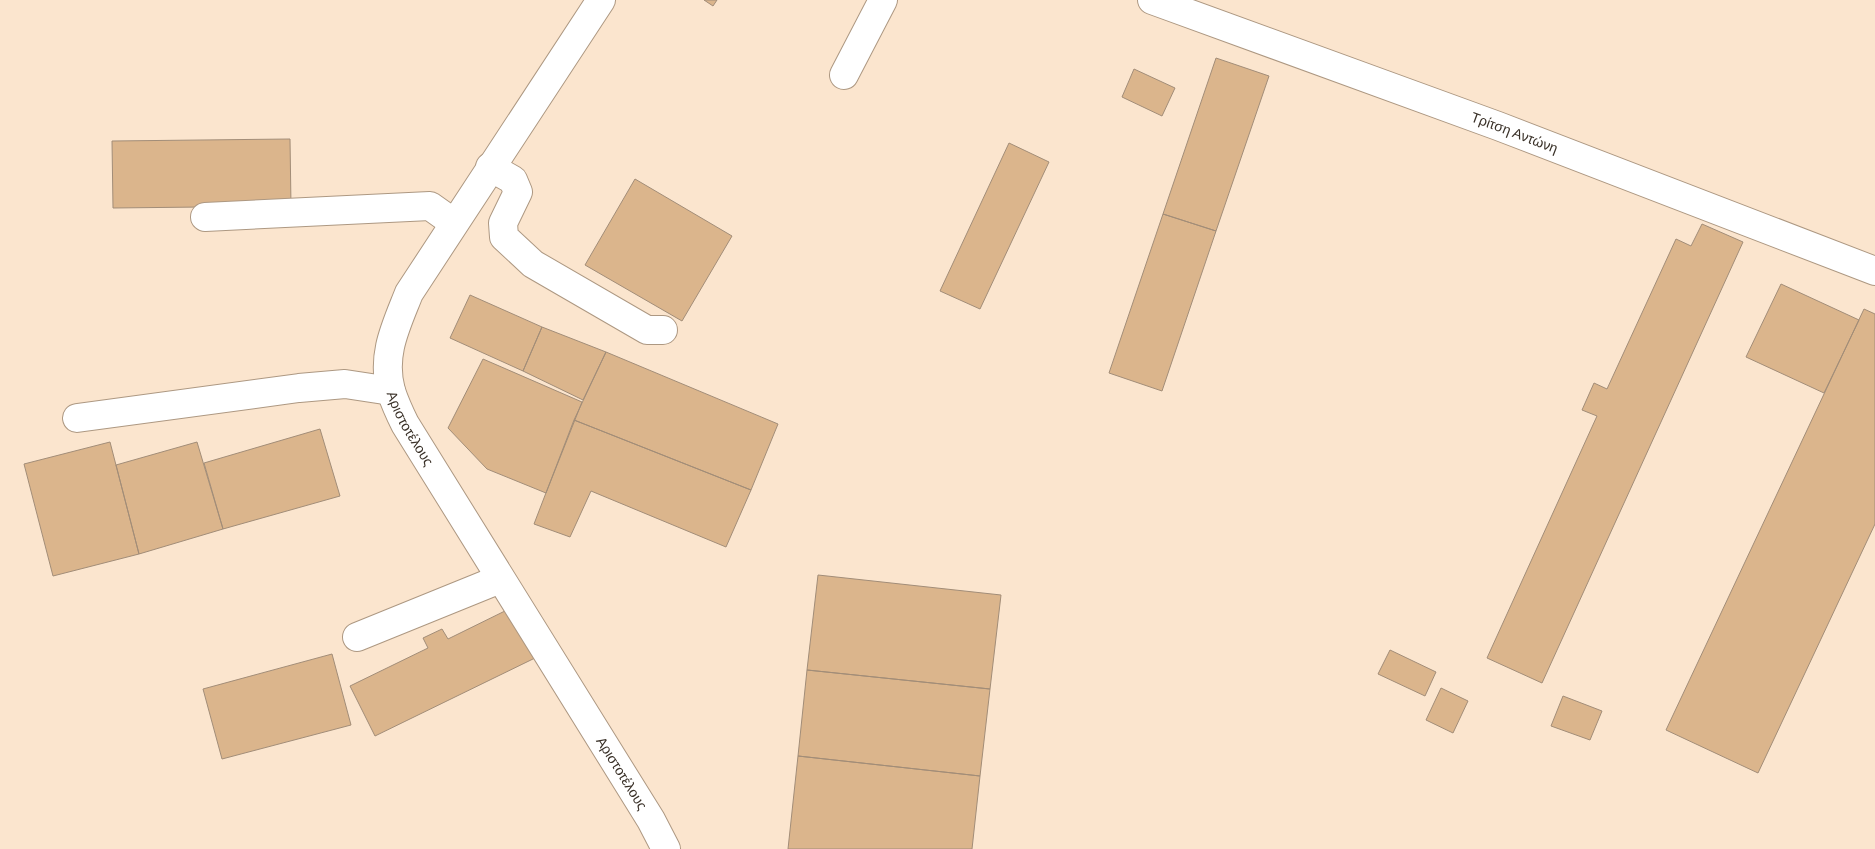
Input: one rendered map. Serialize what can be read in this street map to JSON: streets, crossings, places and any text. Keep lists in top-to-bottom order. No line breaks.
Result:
{"streets":{"street":["Τρίτση Αντώνη","Αριστοτέλους"]}}
